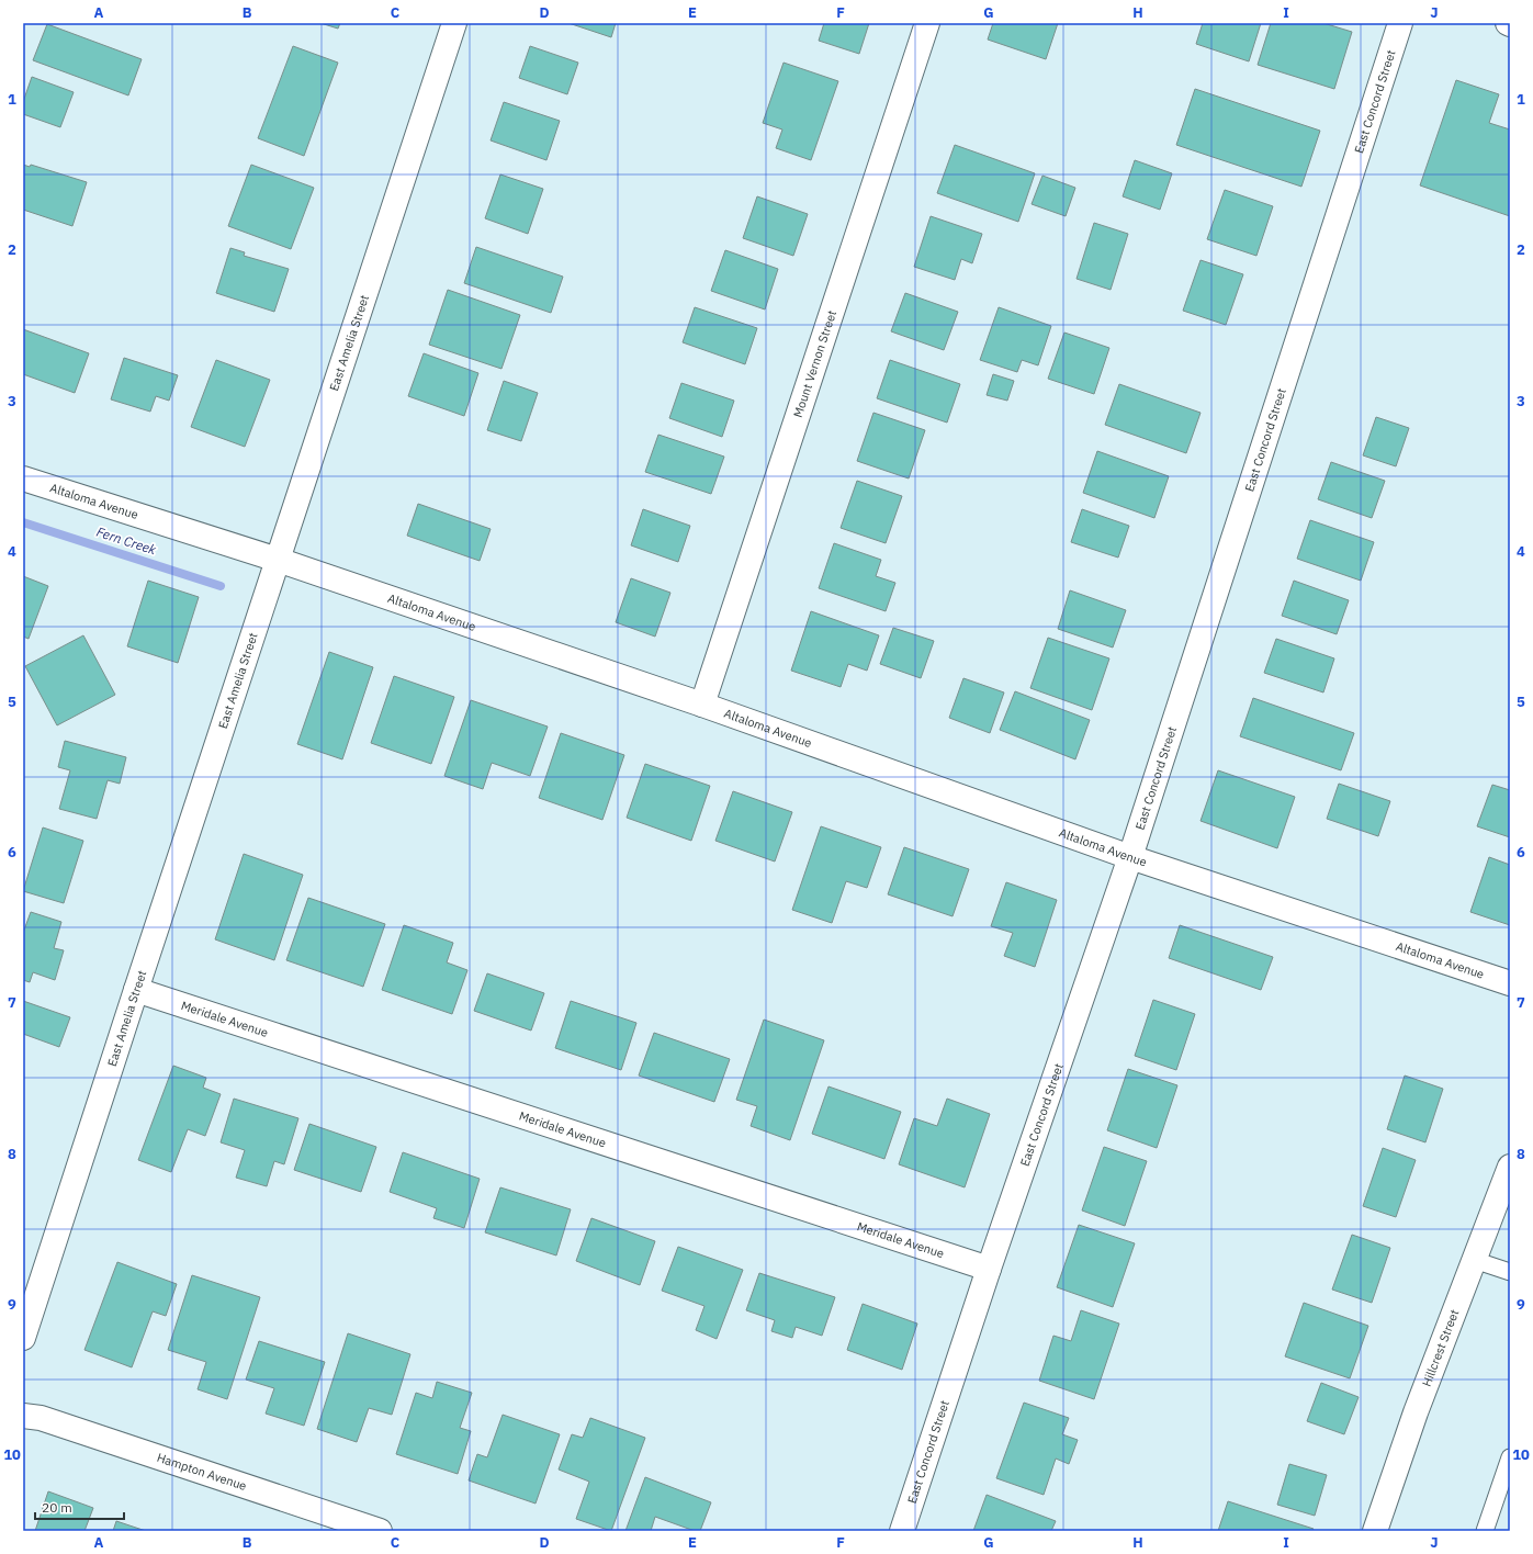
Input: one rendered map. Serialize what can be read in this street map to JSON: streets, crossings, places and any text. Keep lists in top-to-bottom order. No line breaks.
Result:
{"streets":{"street":["East Concord Street","East Amelia Street","Mount Vernon Street","Altaloma Avenue","Meridale Avenue","Hillcrest Street","Hampton Avenue"]},"crossings":[["East Concord Street","Altaloma Avenue"],["East Concord Street","Meridale Avenue"],["East Amelia Street","Altaloma Avenue"],["East Amelia Street","Meridale Avenue"],["Mount Vernon Street","Altaloma Avenue"]],"water":["Fern Creek"],"scale_bar":"20 m","grid":{"columns":["A","B","C","D","E","F","G","H","I","J"],"rows":["1","2","3","4","5","6","7","8","9","10"]}}
